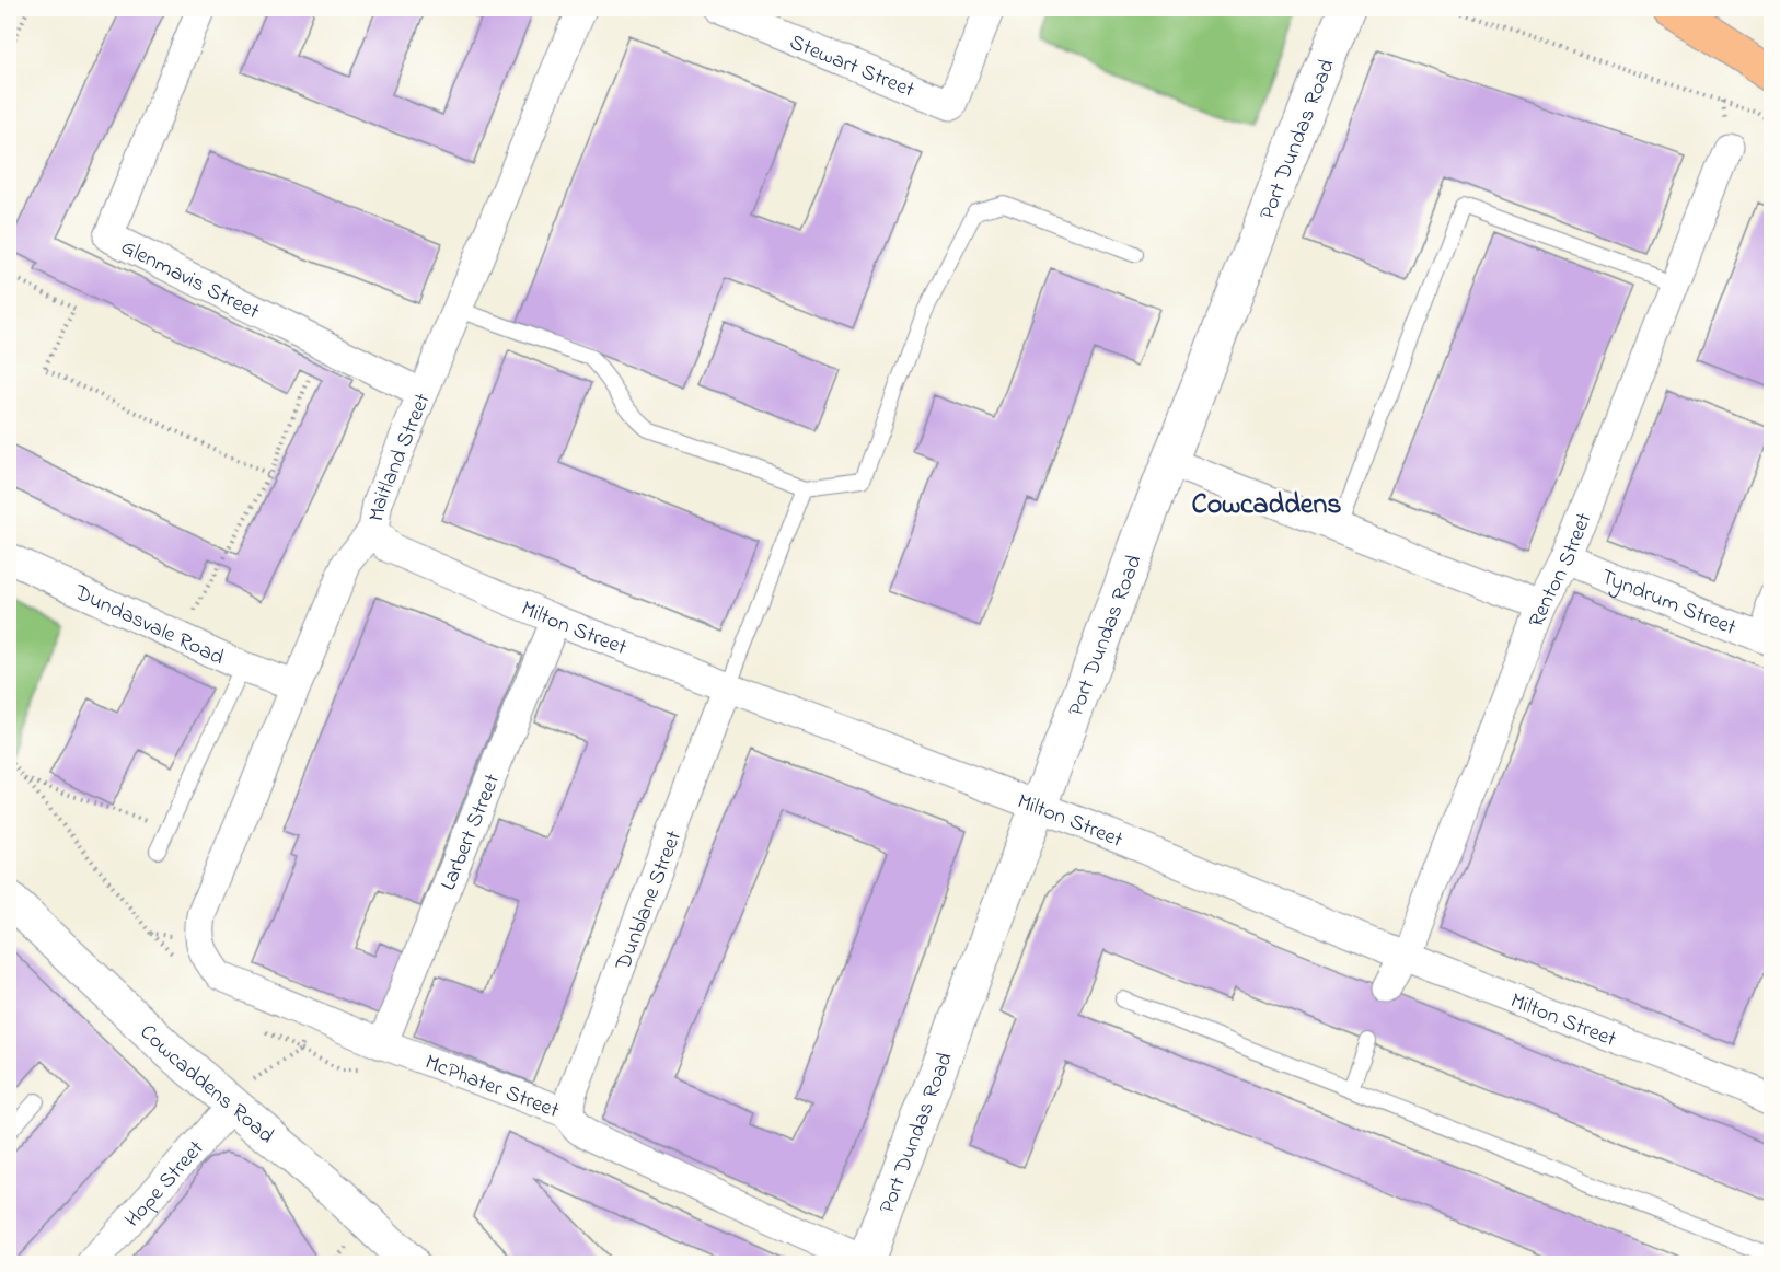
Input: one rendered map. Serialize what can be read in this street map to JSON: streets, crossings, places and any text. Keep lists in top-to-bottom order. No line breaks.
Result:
{"streets":{"street":["Stewart Street","Port Dundas Road","Glenmavis Street","Maitland Street","Renton Street","Tyndrum Street","Dundasvale Road","Milton Street","Larbert Street","Dunblane Street","Cowcaddens Road","McPhater Street","Hope Street"]},"crossings":[["Port Dundas Road","Milton Street"],["Port Dundas Road","McPhater Street"],["Glenmavis Street","Maitland Street"],["Maitland Street","Dundasvale Road"],["Maitland Street","Milton Street"],["Maitland Street","McPhater Street"],["Renton Street","Tyndrum Street"],["Renton Street","Milton Street"],["Milton Street","Larbert Street"],["Milton Street","Dunblane Street"],["Larbert Street","McPhater Street"],["Dunblane Street","McPhater Street"],["Cowcaddens Road","Hope Street"]],"districts":["Cowcaddens"]}
